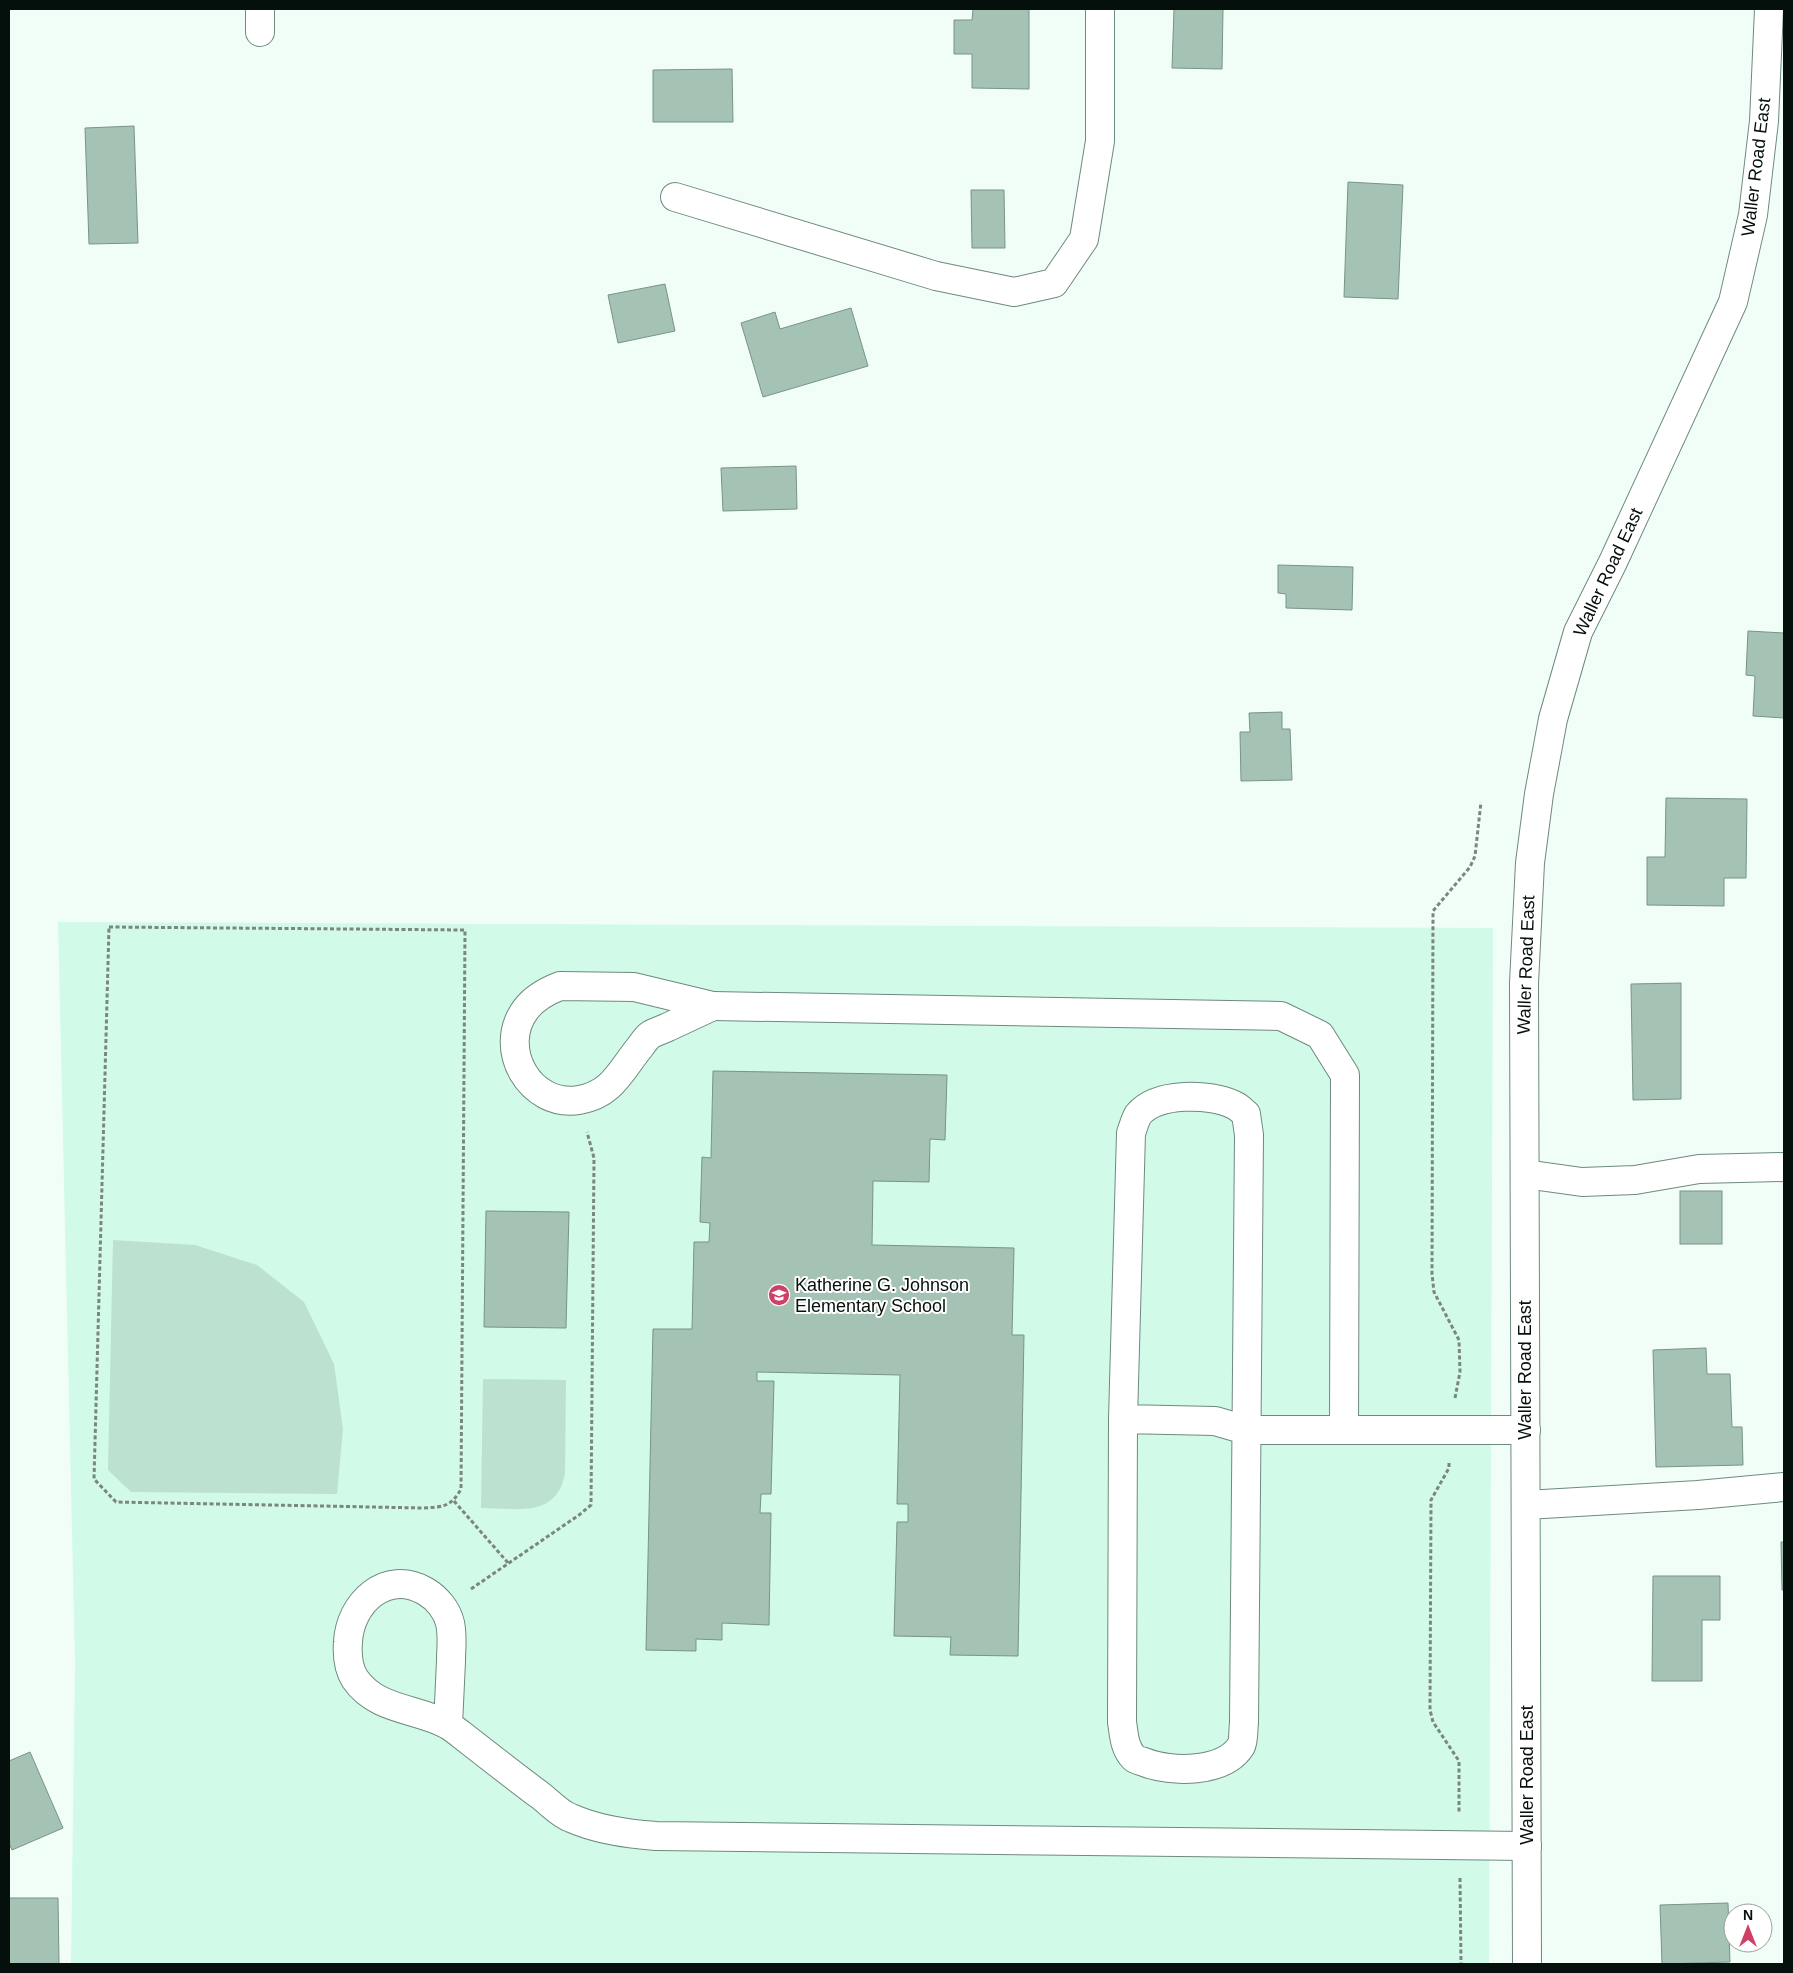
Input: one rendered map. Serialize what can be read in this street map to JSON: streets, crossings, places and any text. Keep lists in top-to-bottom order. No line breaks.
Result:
{"streets":{"street":["Waller Road East"]},"places":{"school or university":["Katherine G. Johnson Elementary School"]},"north":"top"}
